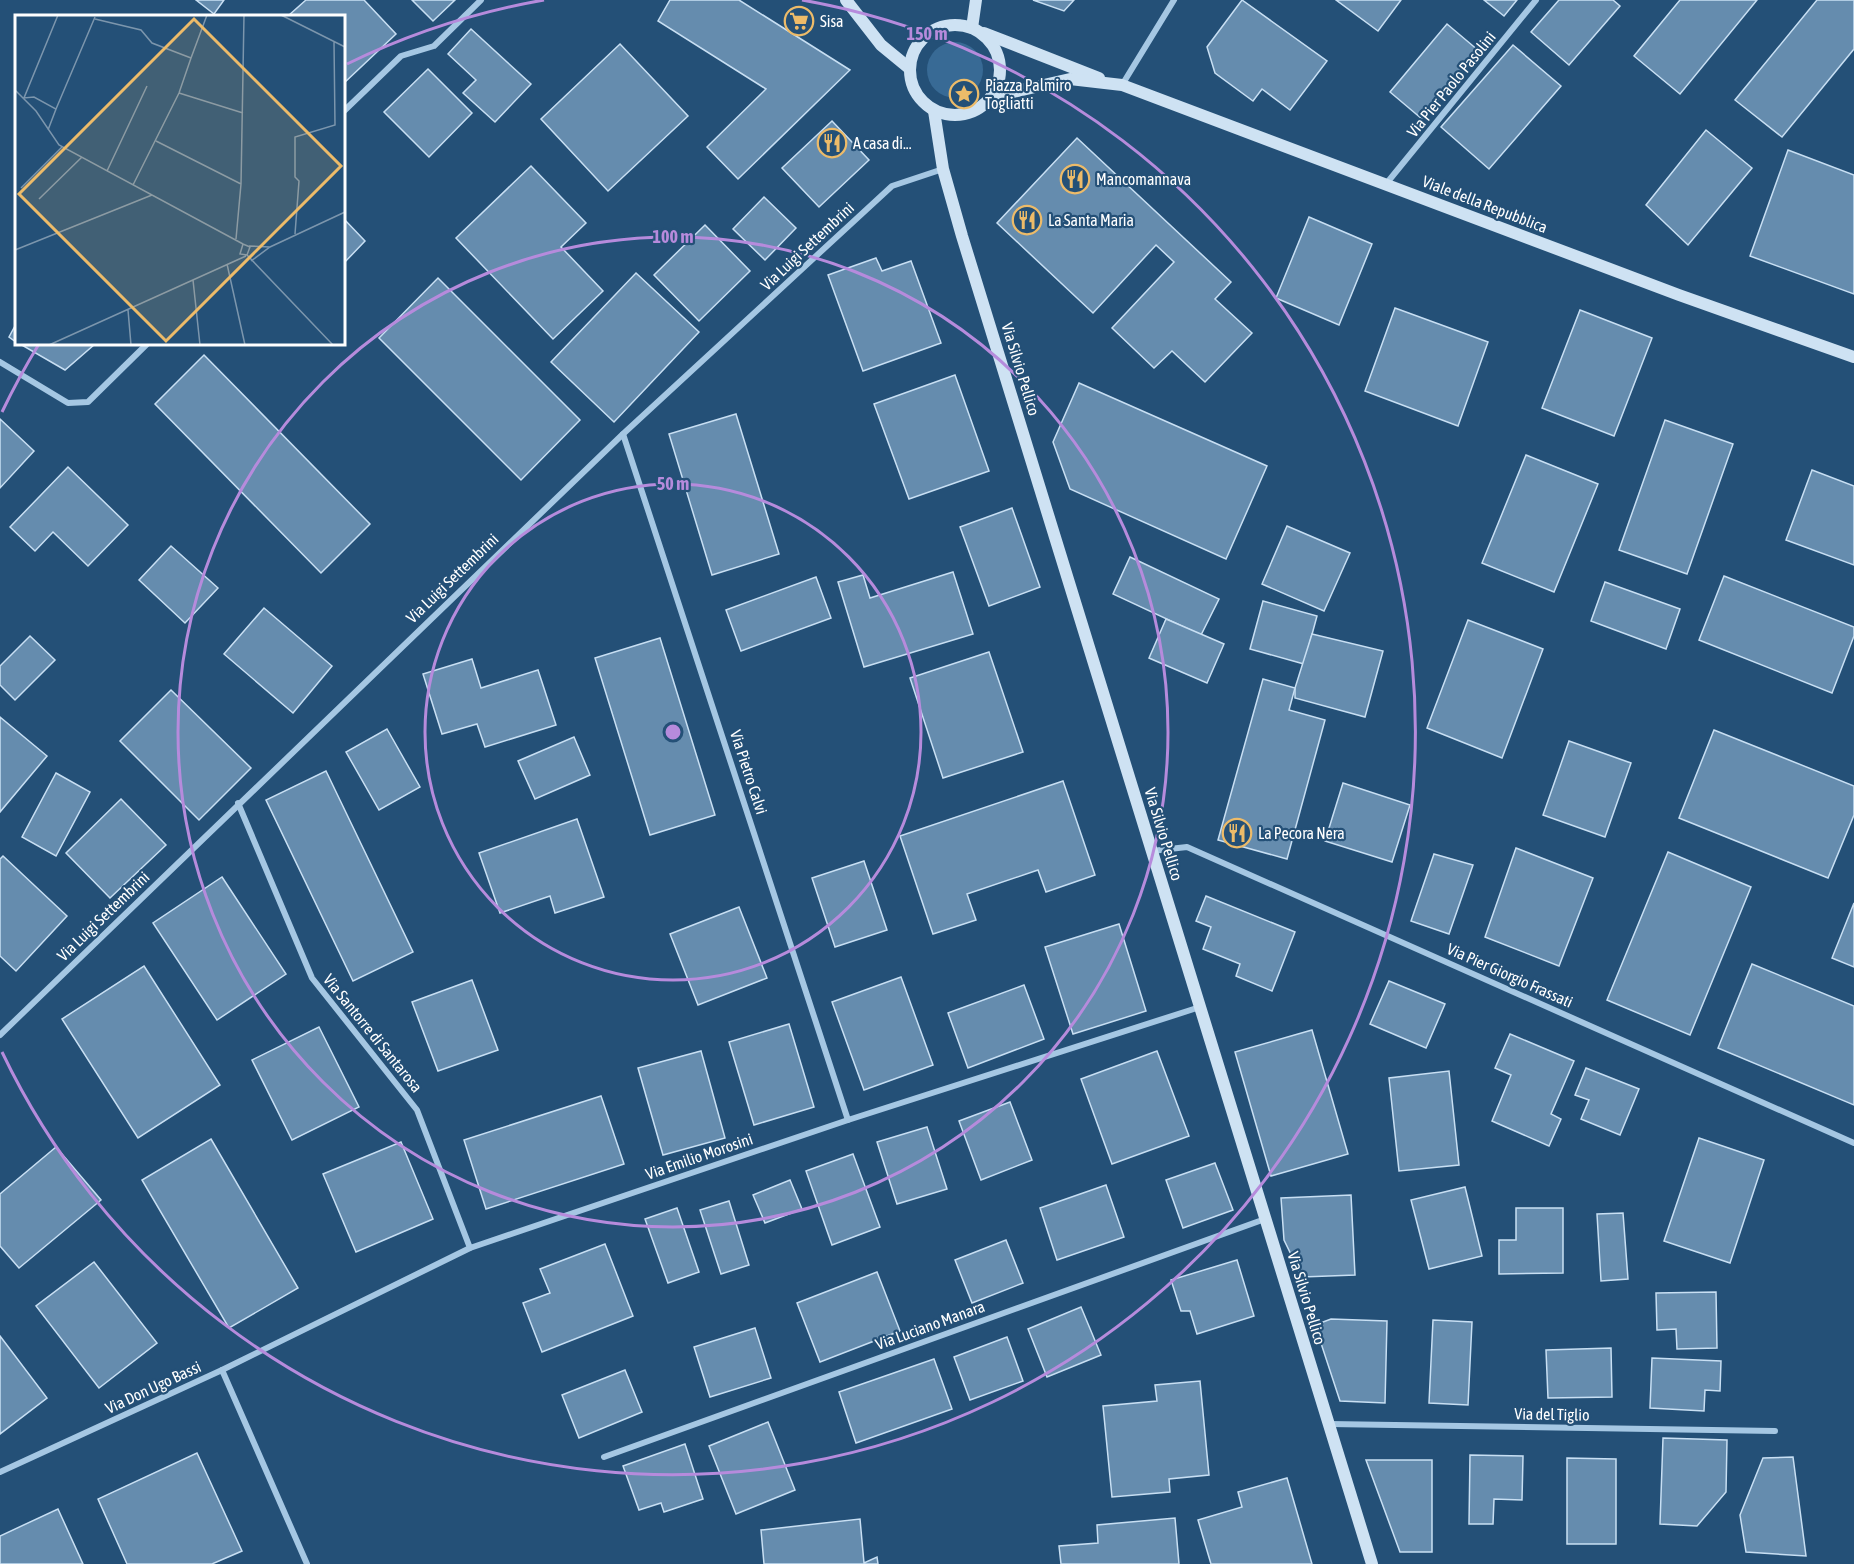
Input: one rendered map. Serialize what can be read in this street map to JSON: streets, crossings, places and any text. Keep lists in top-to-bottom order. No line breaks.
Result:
{"streets":{"street":["Via Pier Paolo Pasolini","Viale della Repubblica","Via Luigi Settembrini","Via Silvio Pellico","Via Pietro Calvi","Via Pier Giorgio Frassati","Via Santorre di Santarosa","Via Emilio Morosini","Via Luciano Manara","Via Don Ugo Bassi","Via del Tiglio"]},"crossings":[["Via Pier Paolo Pasolini","Viale della Repubblica"],["Via Luigi Settembrini","Via Silvio Pellico"],["Via Luigi Settembrini","Via Pietro Calvi"],["Via Luigi Settembrini","Via Santorre di Santarosa"],["Via Silvio Pellico","Via Pier Giorgio Frassati"],["Via Silvio Pellico","Via Emilio Morosini"],["Via Silvio Pellico","Via Luciano Manara"],["Via Silvio Pellico","Via del Tiglio"],["Via Pietro Calvi","Via Emilio Morosini"],["Via Santorre di Santarosa","Via Emilio Morosini"],["Via Emilio Morosini","Via Don Ugo Bassi"]],"places":{"supermarket":["Sisa"],"place":["Piazza Palmiro Togliatti"],"restaurant":["A casa di...","Mancomannava","La Santa Maria","La Pecora Nera"]},"rings":["150 m","100 m","50 m"]}
